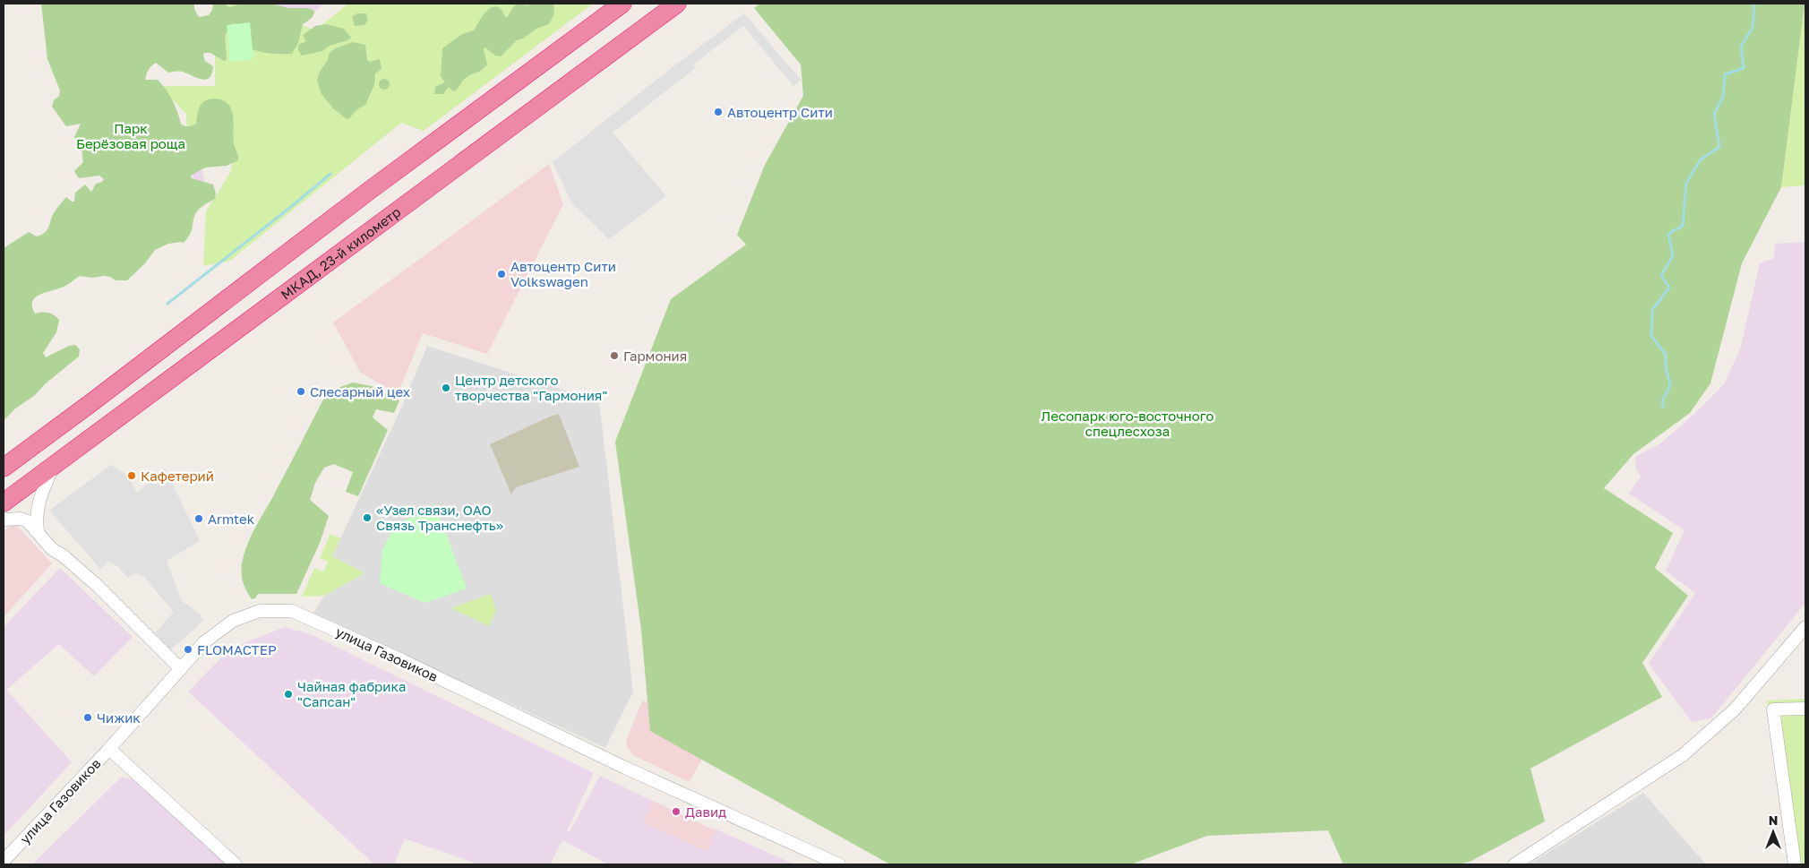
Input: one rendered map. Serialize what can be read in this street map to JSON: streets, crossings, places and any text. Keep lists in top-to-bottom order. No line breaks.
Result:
{"streets":{"highway":["МКАД, 23-й километр"],"street":["улица Газовиков"]},"parks":["Парк Берёзовая роща","Лесопарк юго-восточного спецлесхоза"],"places":["Автоцентр Сити","Автоцентр Сити Volkswagen","Гармония","Центр детского творчества \"Гармония\"","Слесарный цех","Кафетерий","«Узел связи, ОАО Связь Транснефть»","Armtek","FLOМАСТЕР","Чайная фабрика \"Сапсан\"","Чижик","Давид"],"north":"top"}
